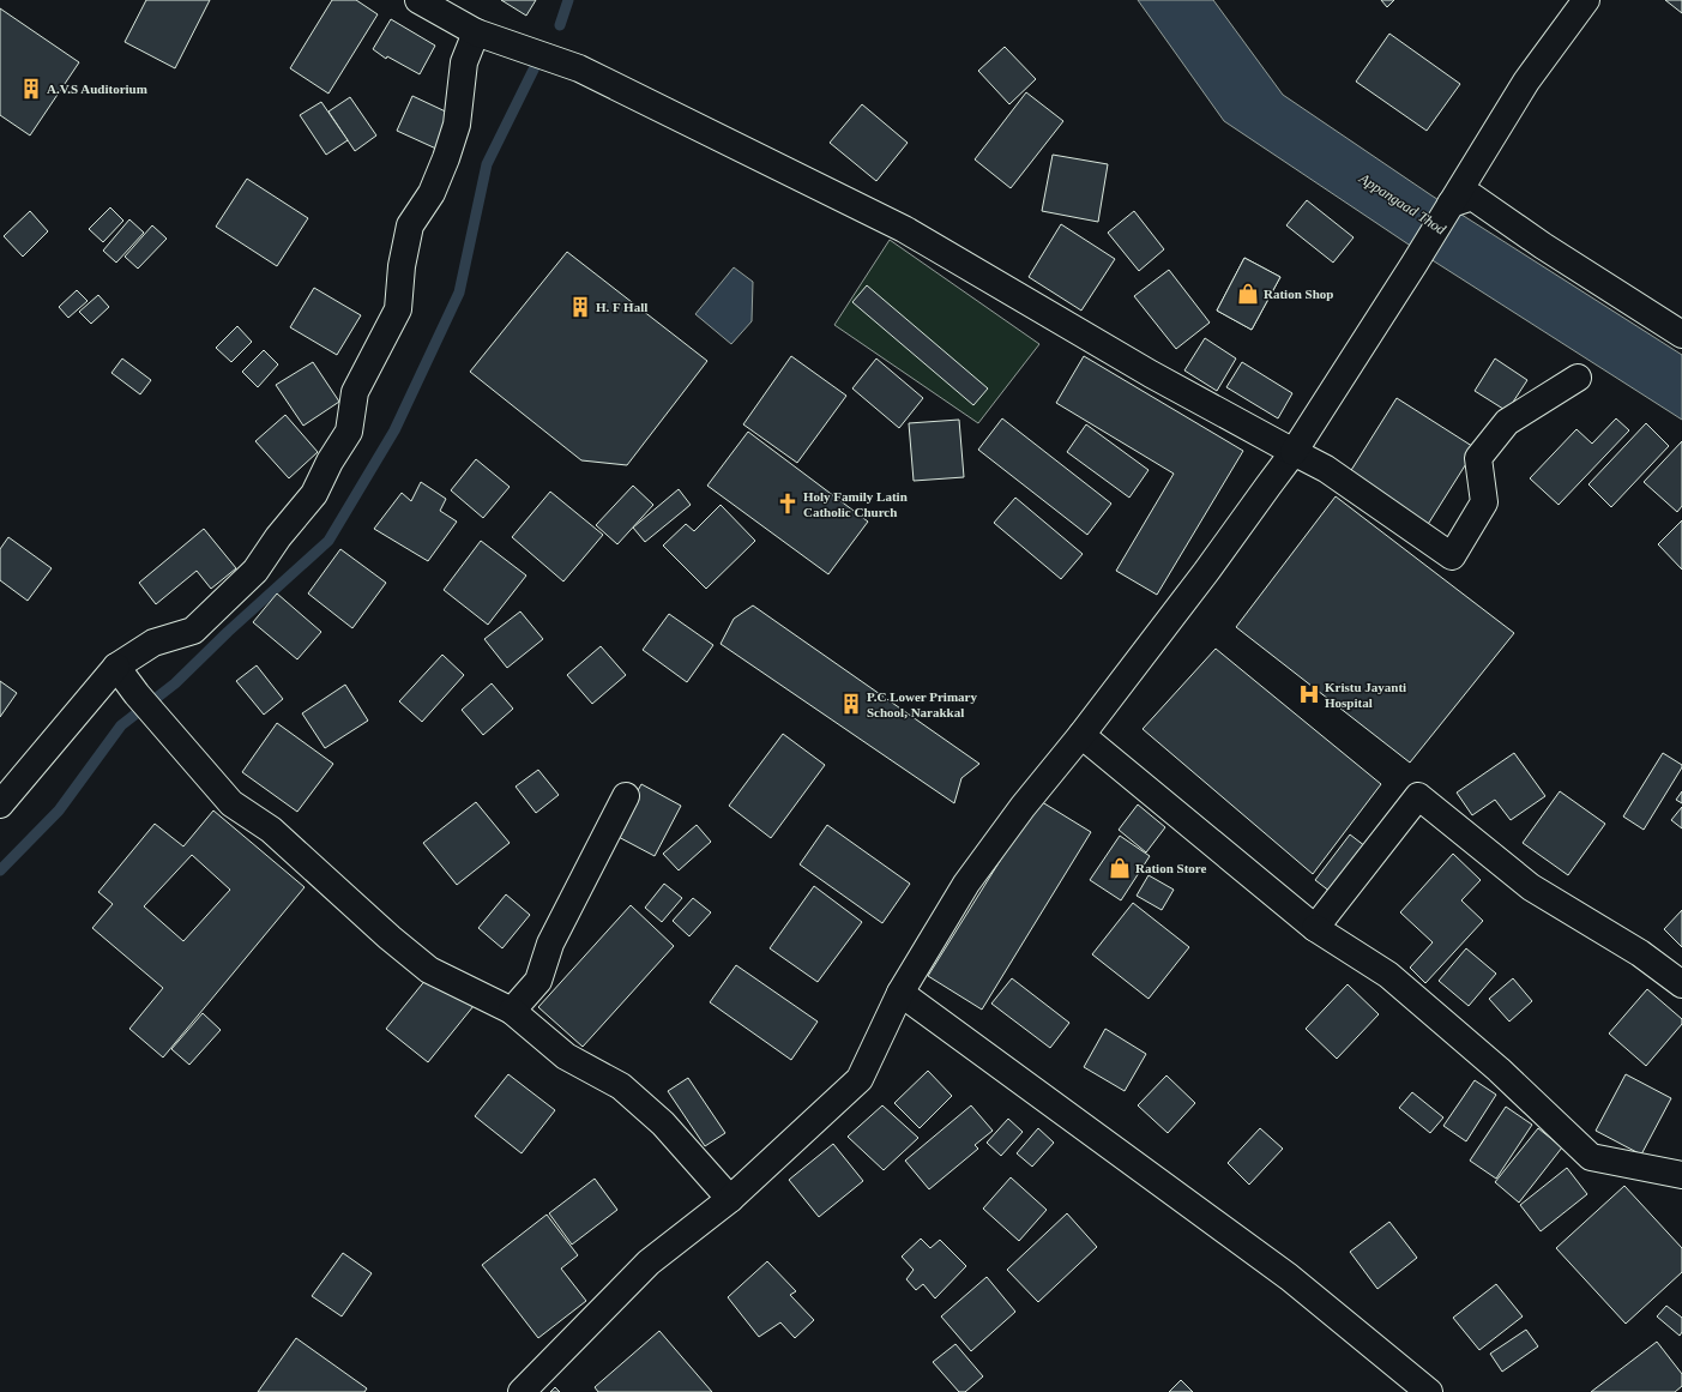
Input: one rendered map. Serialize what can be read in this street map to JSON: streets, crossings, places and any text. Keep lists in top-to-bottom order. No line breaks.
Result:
{"water":["Appangaad Thod"],"places":{"building":["A.V.S Auditorium","H. F Hall","P.C Lower Primary School, Narakkal"],"shop":["Ration Shop","Ration Store"],"church":["Holy Family Latin Catholic Church"],"hospital":["Kristu Jayanti Hospital"]}}
